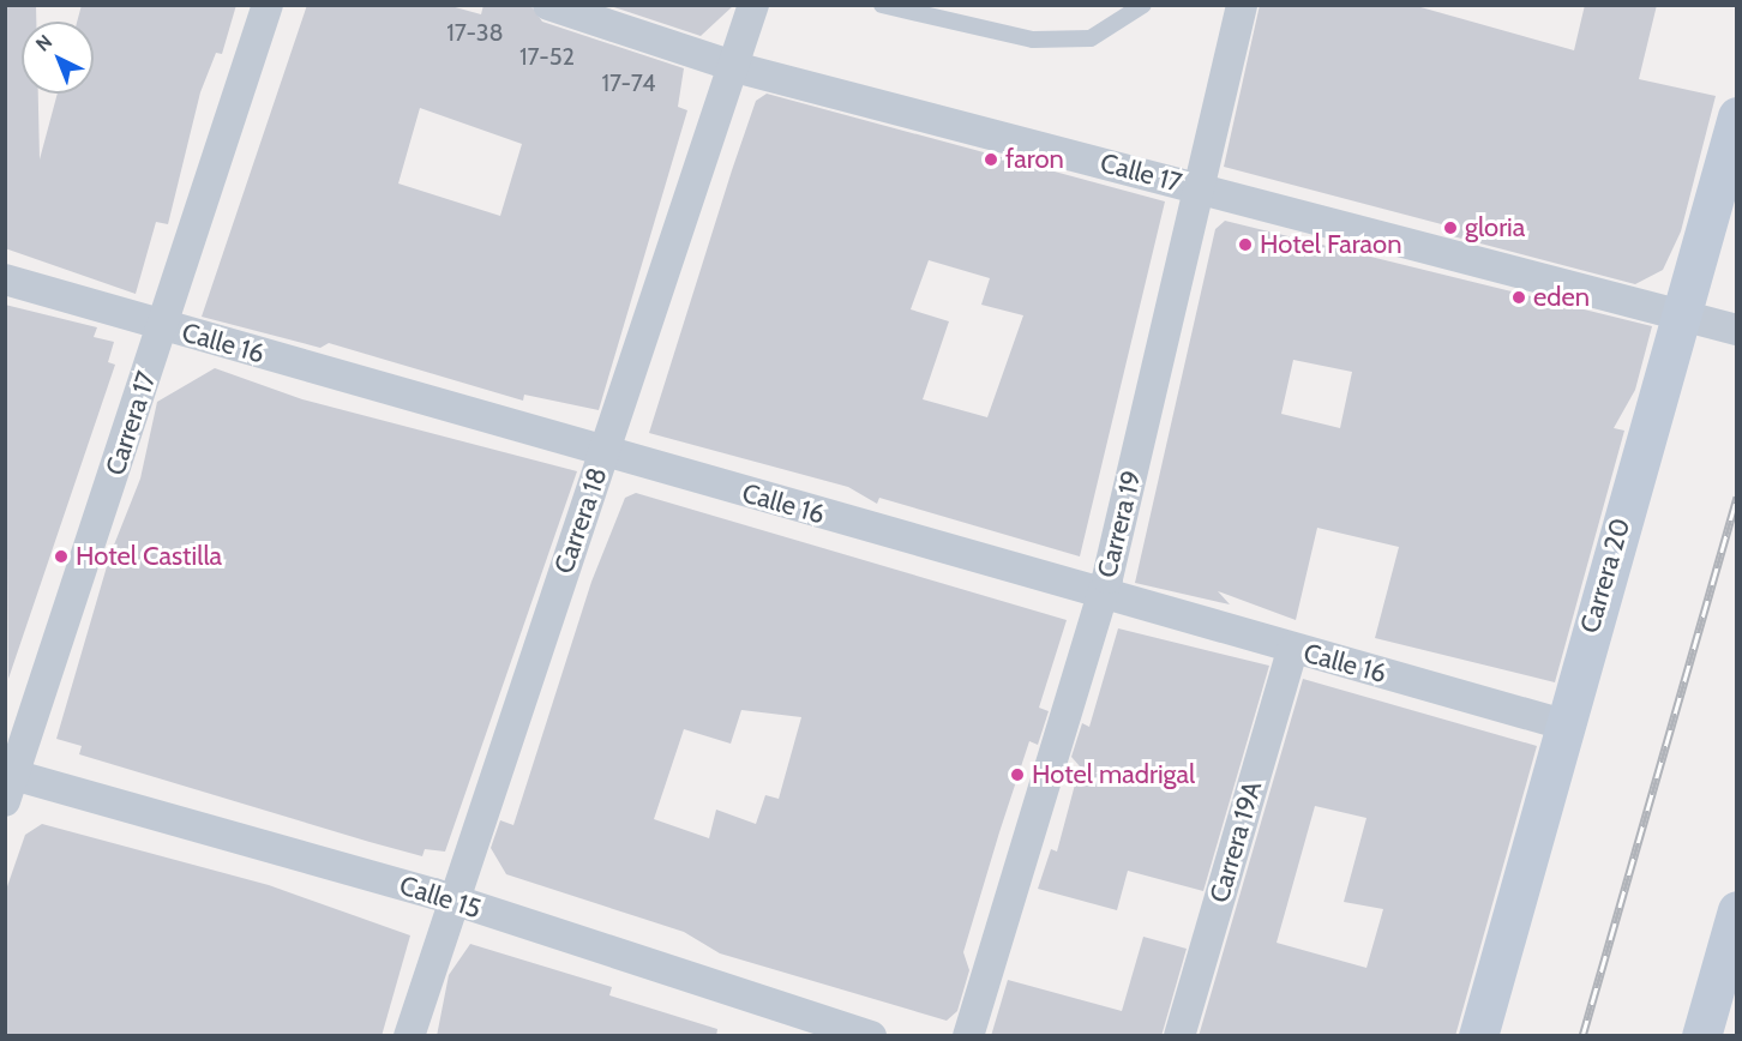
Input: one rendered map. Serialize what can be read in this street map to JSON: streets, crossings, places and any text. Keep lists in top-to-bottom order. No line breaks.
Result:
{"streets":{"street":["Calle 17","Calle 16","Carrera 17","Carrera 18","Carrera 19","Carrera 20","Carrera 19A","Calle 15"]},"crossings":[["Calle 17","Carrera 18"],["Calle 17","Carrera 19"],["Calle 17","Carrera 20"],["Calle 16","Carrera 17"],["Calle 16","Carrera 18"],["Calle 16","Carrera 19"],["Calle 16","Carrera 20"],["Calle 16","Carrera 19A"],["Carrera 17","Calle 15"],["Carrera 18","Calle 15"]],"places":["faron","gloria","Hotel Faraon","eden","Hotel Castilla","Hotel madrigal"],"house_numbers":["17-38","17-52","17-74"],"north":"top left"}
